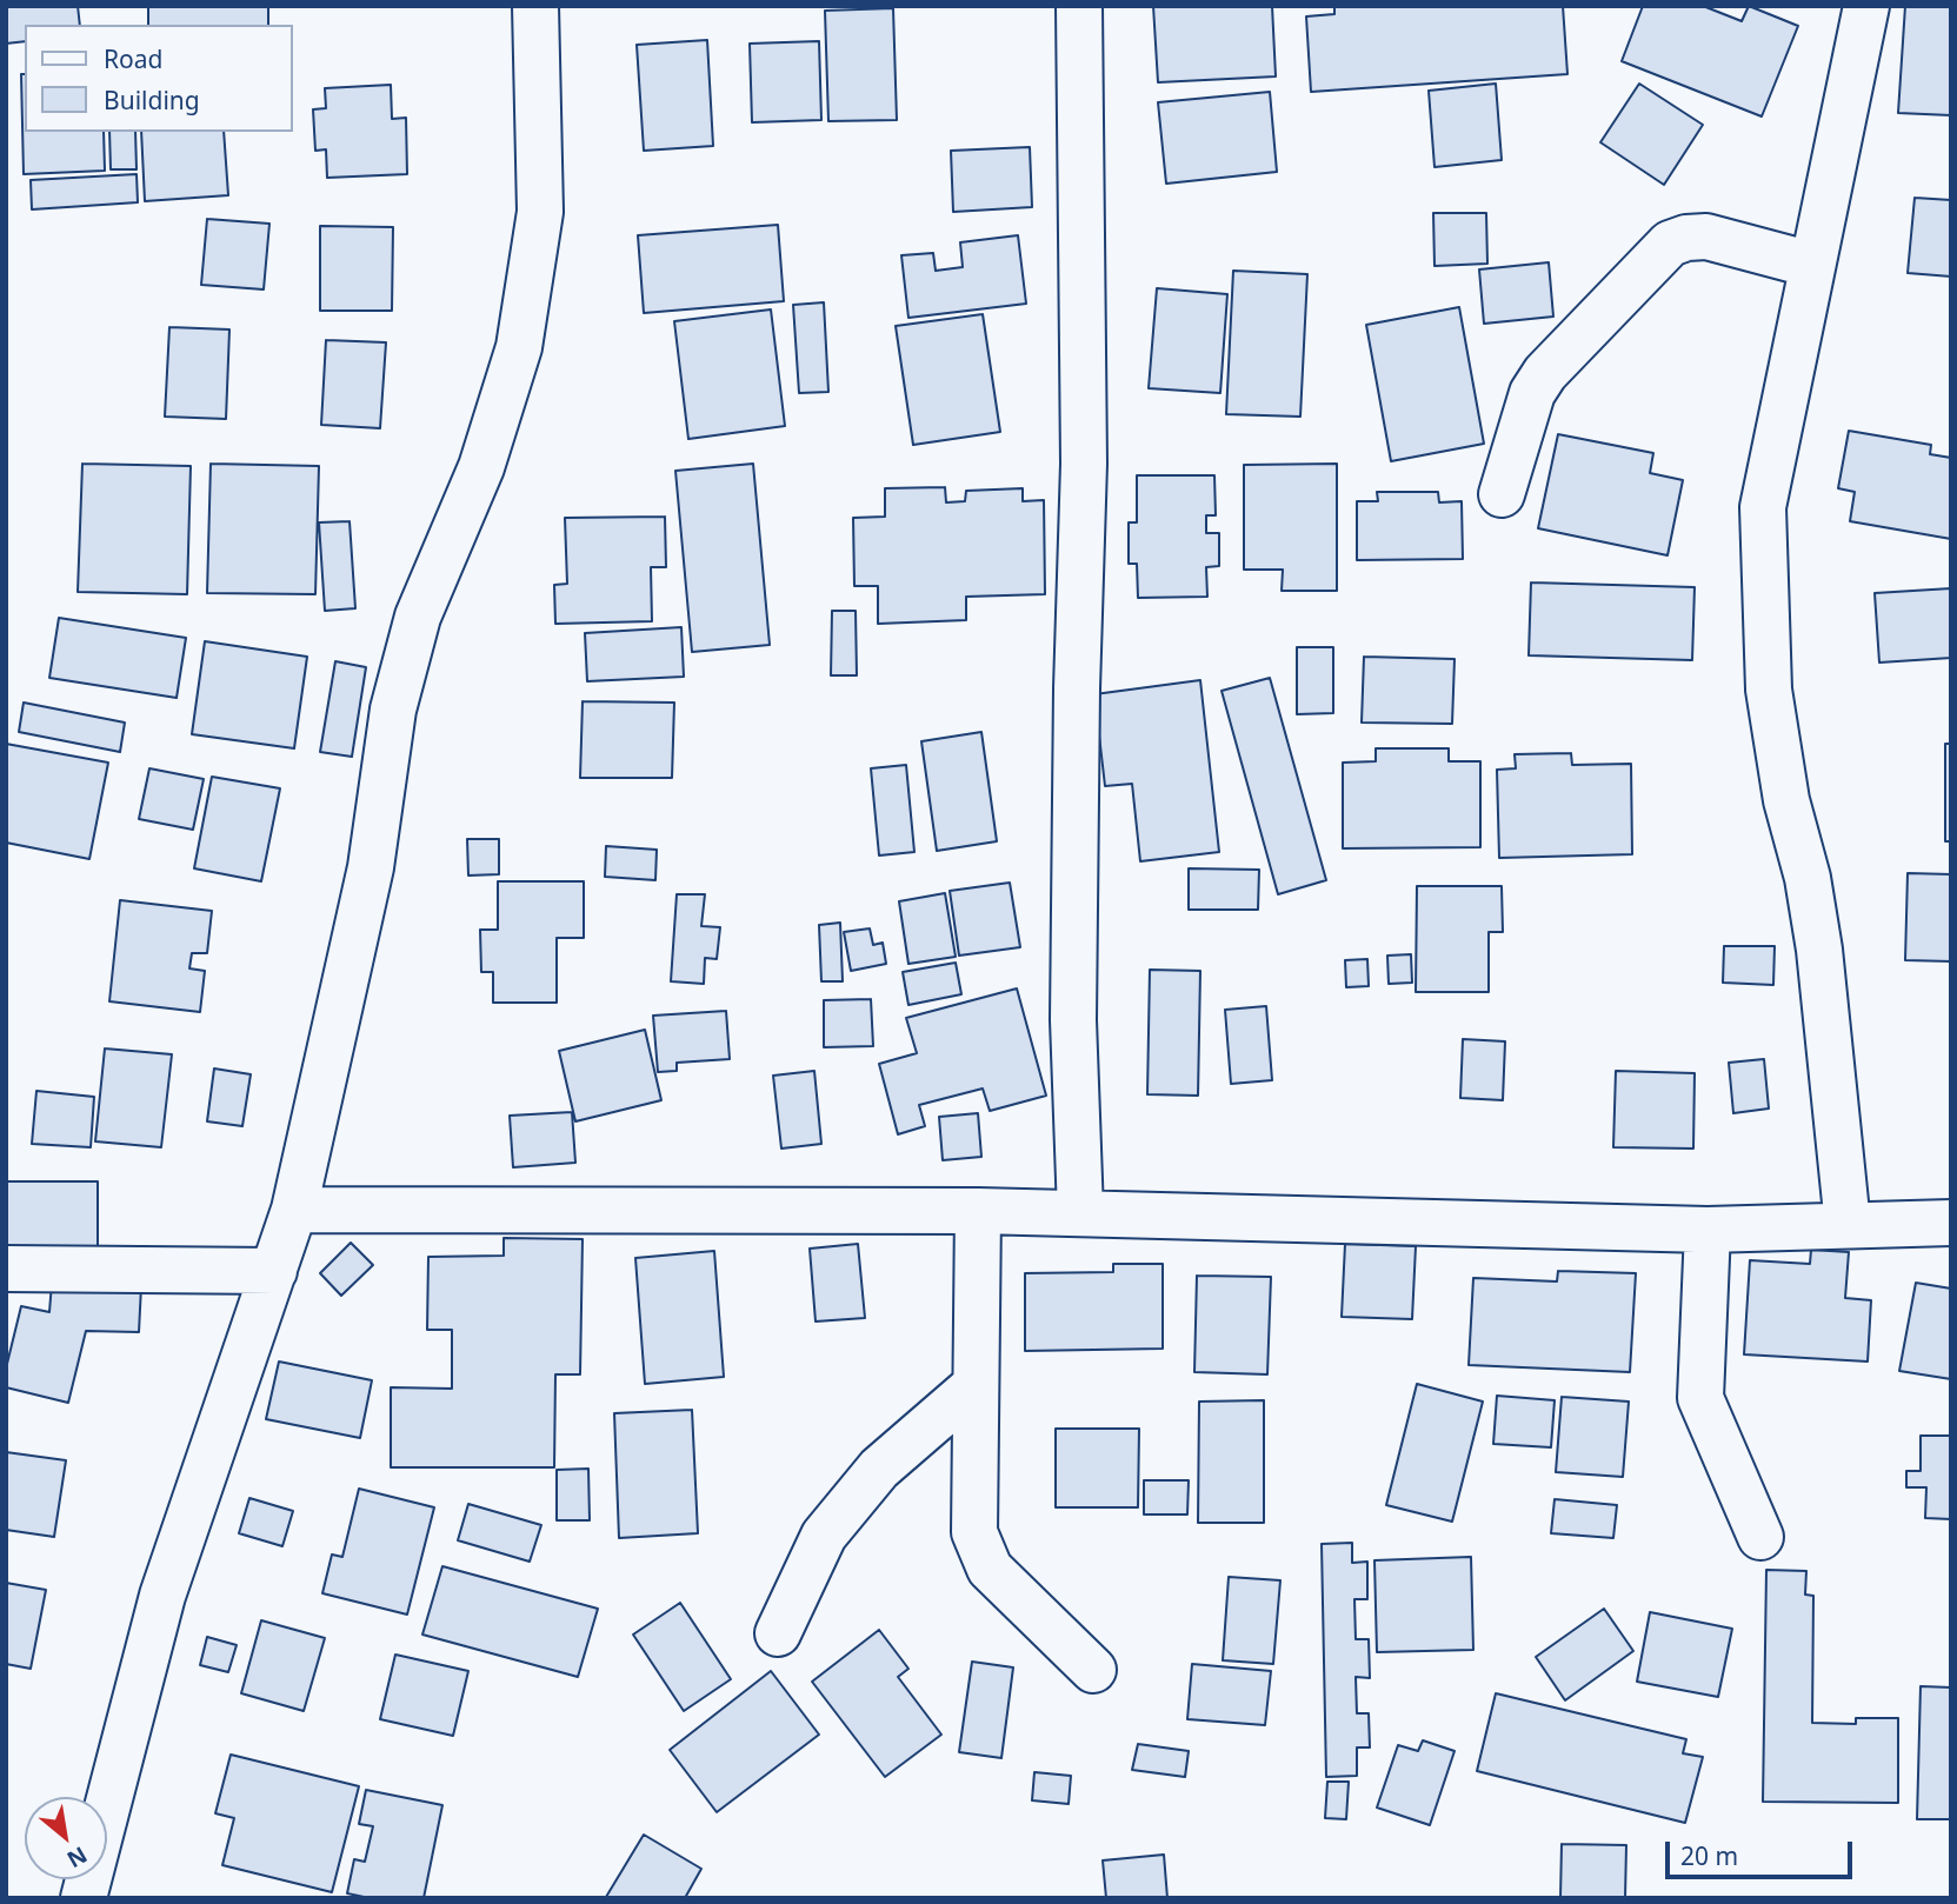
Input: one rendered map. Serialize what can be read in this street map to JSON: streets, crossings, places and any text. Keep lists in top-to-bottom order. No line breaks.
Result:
{"legend":["Road","Building"],"scale_bar":"20 m","north":"bottom right"}
